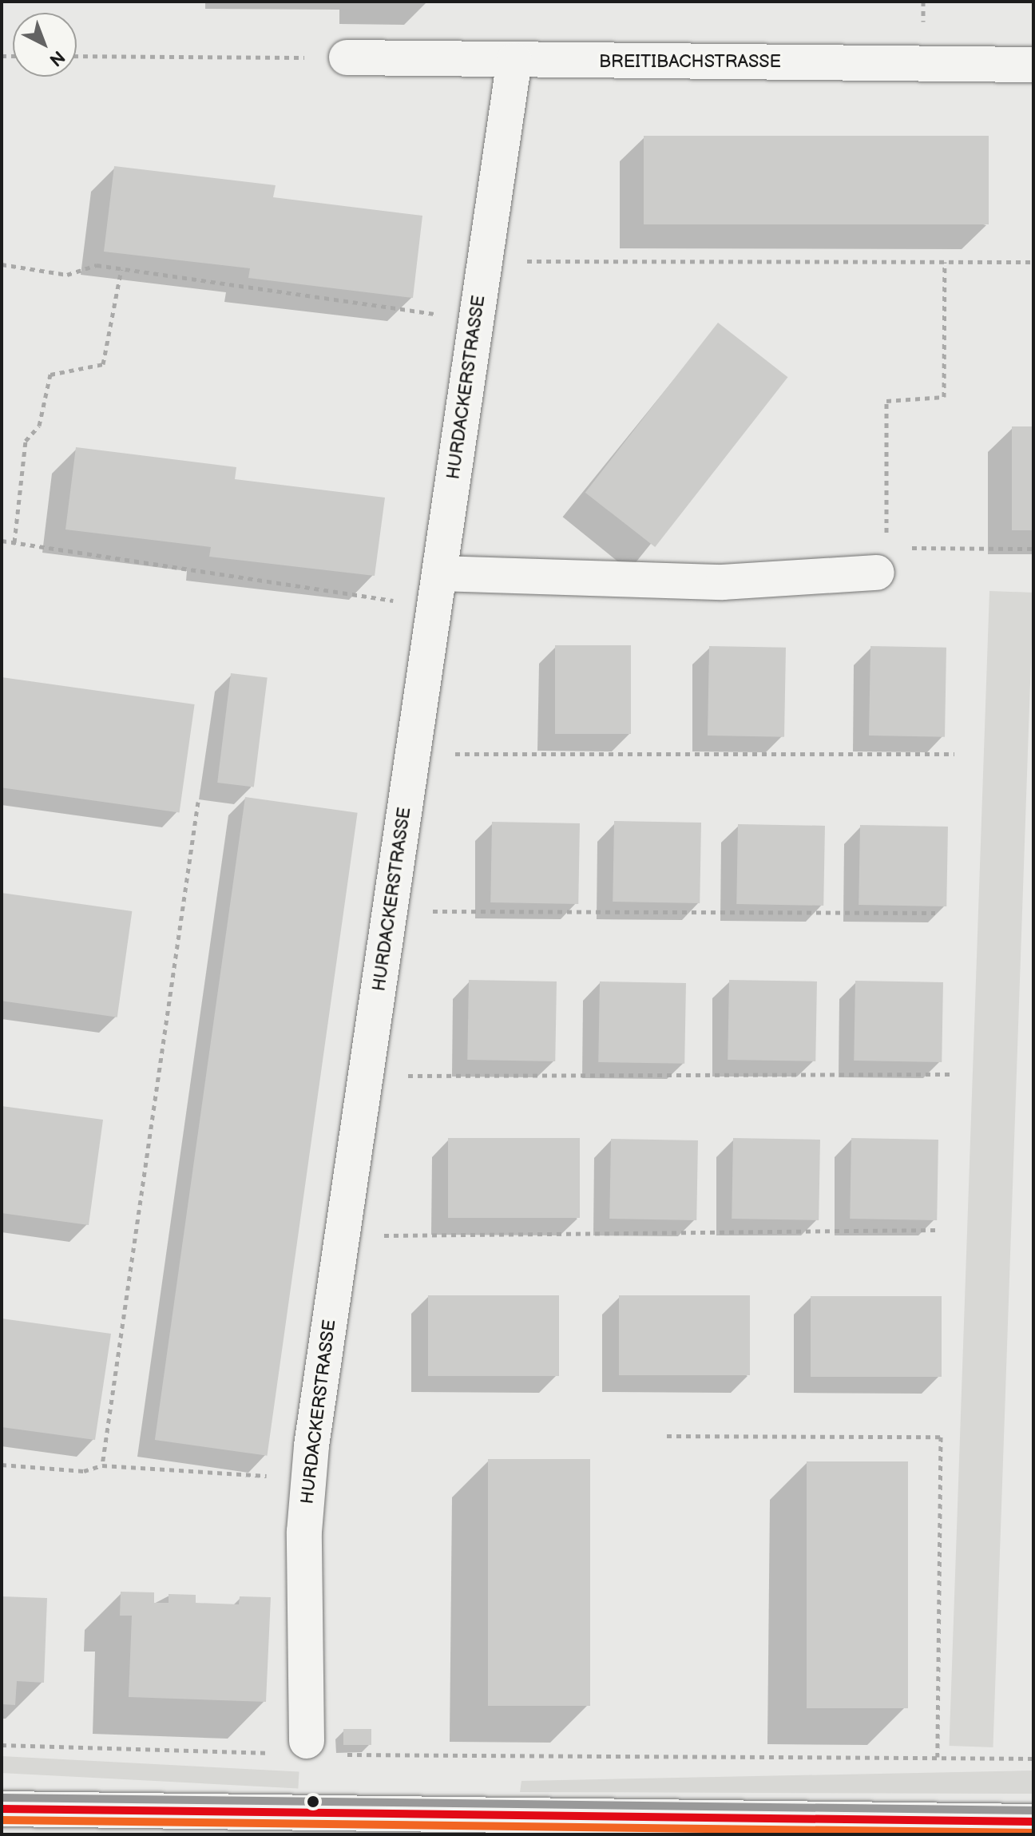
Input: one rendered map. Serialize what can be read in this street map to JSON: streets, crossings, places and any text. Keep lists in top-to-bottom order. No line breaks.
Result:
{"streets":{"street":["BREITIBACHSTRASSE","HURDACKERSTRASSE"]},"crossings":[["BREITIBACHSTRASSE","HURDACKERSTRASSE"]],"north":"bottom right"}
